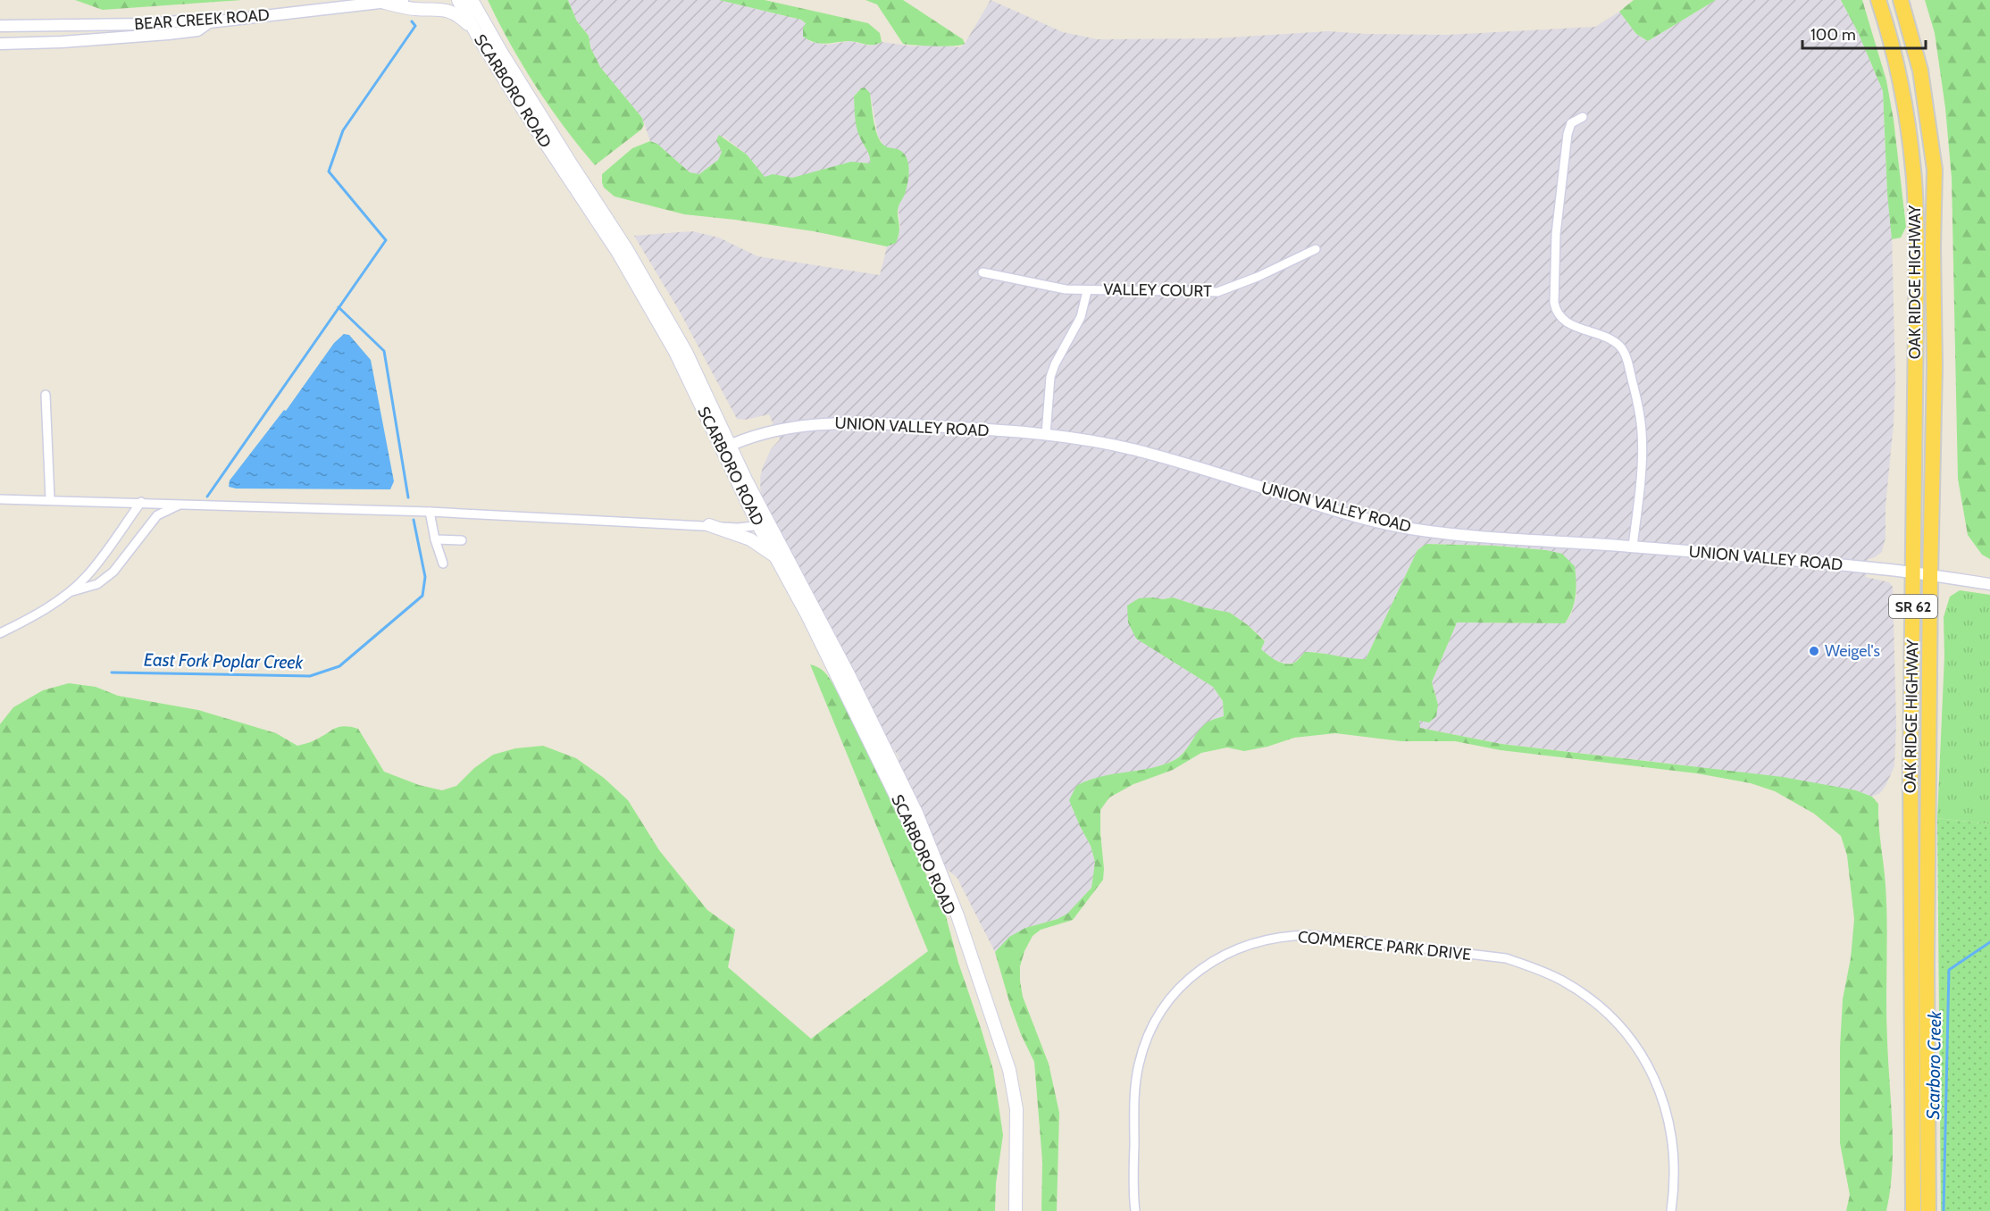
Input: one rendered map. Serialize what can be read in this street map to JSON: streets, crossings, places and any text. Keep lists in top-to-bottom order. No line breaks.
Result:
{"streets":{"highway":["OAK RIDGE HIGHWAY","SR 62"],"main road":["SCARBORO ROAD"],"street":["BEAR CREEK ROAD","VALLEY COURT","UNION VALLEY ROAD","COMMERCE PARK DRIVE"]},"crossings":[["SCARBORO ROAD","UNION VALLEY ROAD"],["OAK RIDGE HIGHWAY","UNION VALLEY ROAD"]],"water":["East Fork Poplar Creek","Scarboro Creek"],"places":["Weigel's"],"scale_bar":"100 m"}
